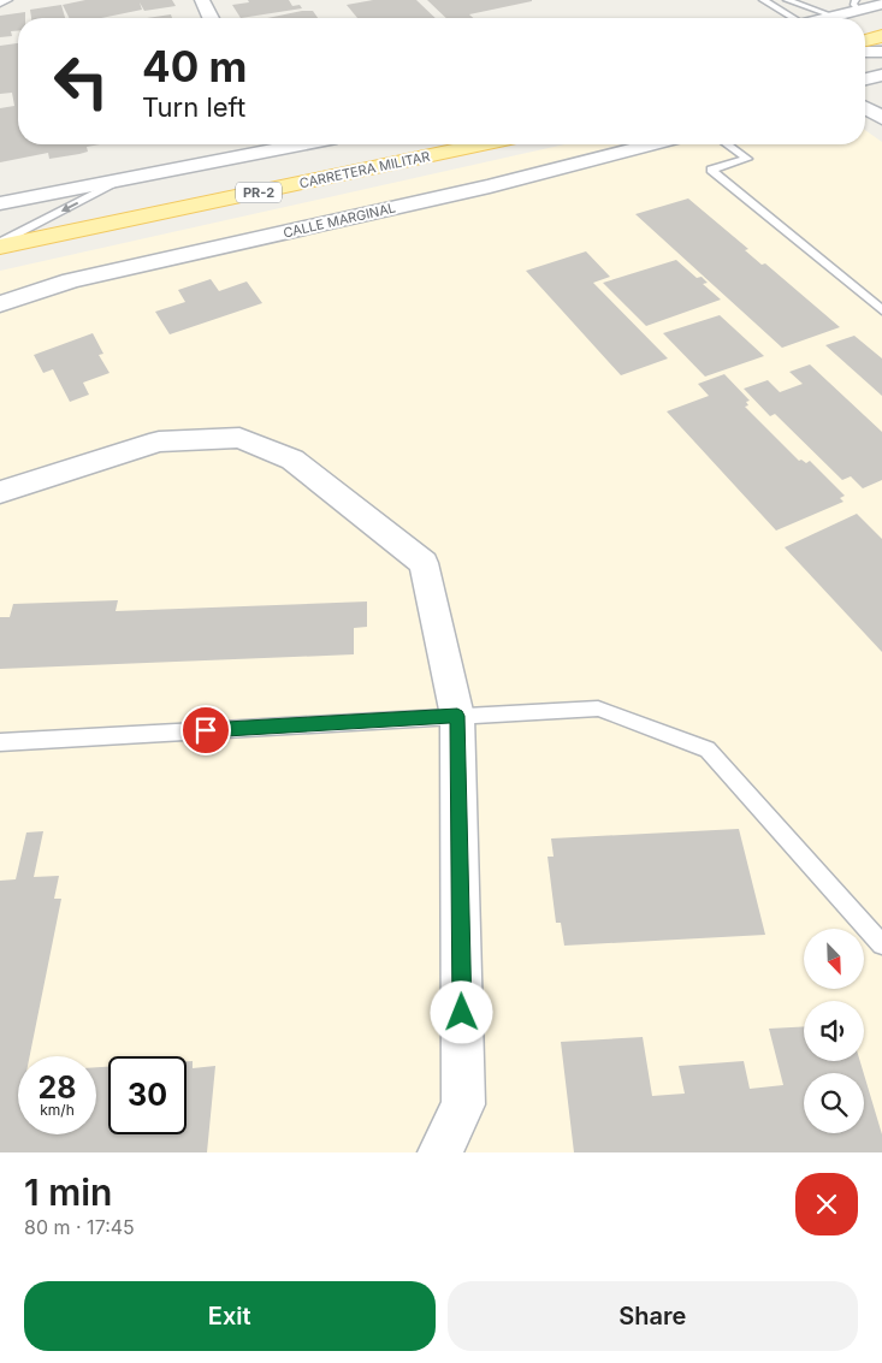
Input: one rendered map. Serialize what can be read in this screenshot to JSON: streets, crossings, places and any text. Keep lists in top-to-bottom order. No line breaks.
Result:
{"streets":{"main road":["CARRETERA MILITAR","PR-2"],"street":["CALLE MARGINAL"]},"north":"bottom right","page":{"turn":["40 m","Turn left"],"speed":"28 km/h","limit":"30","heading":["1 min","80 m · 17:45"],"buttons":["Exit","Share"]}}
